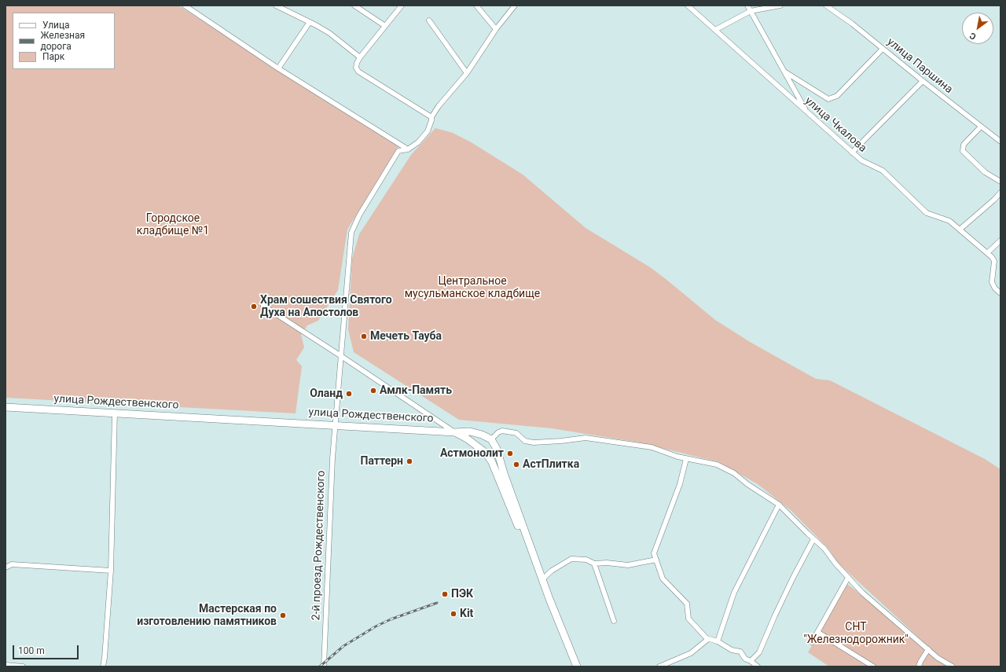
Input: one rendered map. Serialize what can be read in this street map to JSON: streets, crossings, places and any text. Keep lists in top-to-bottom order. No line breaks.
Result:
{"streets":{"main road":["улица Рождественского"],"street":["улица Паршина","улица Чкалова","2-й проезд Рождественского"]},"crossings":[["улица Рождественского","2-й проезд Рождественского"]],"parks":["Городское кладбище №1","Центральное мусульманское кладбище","СНТ \"Железнодорожник\""],"places":["Храм сошествия Святого Духа на Апостолов","Мечеть Тауба","Амлк-Память","Оланд","Астмонолит","Паттерн","АстПлитка","ПЭК","Kit","Мастерская по изготовлению памятников"],"legend":["Улица","Железная дорога","Парк"],"scale_bar":"100 m","north":"bottom left"}
